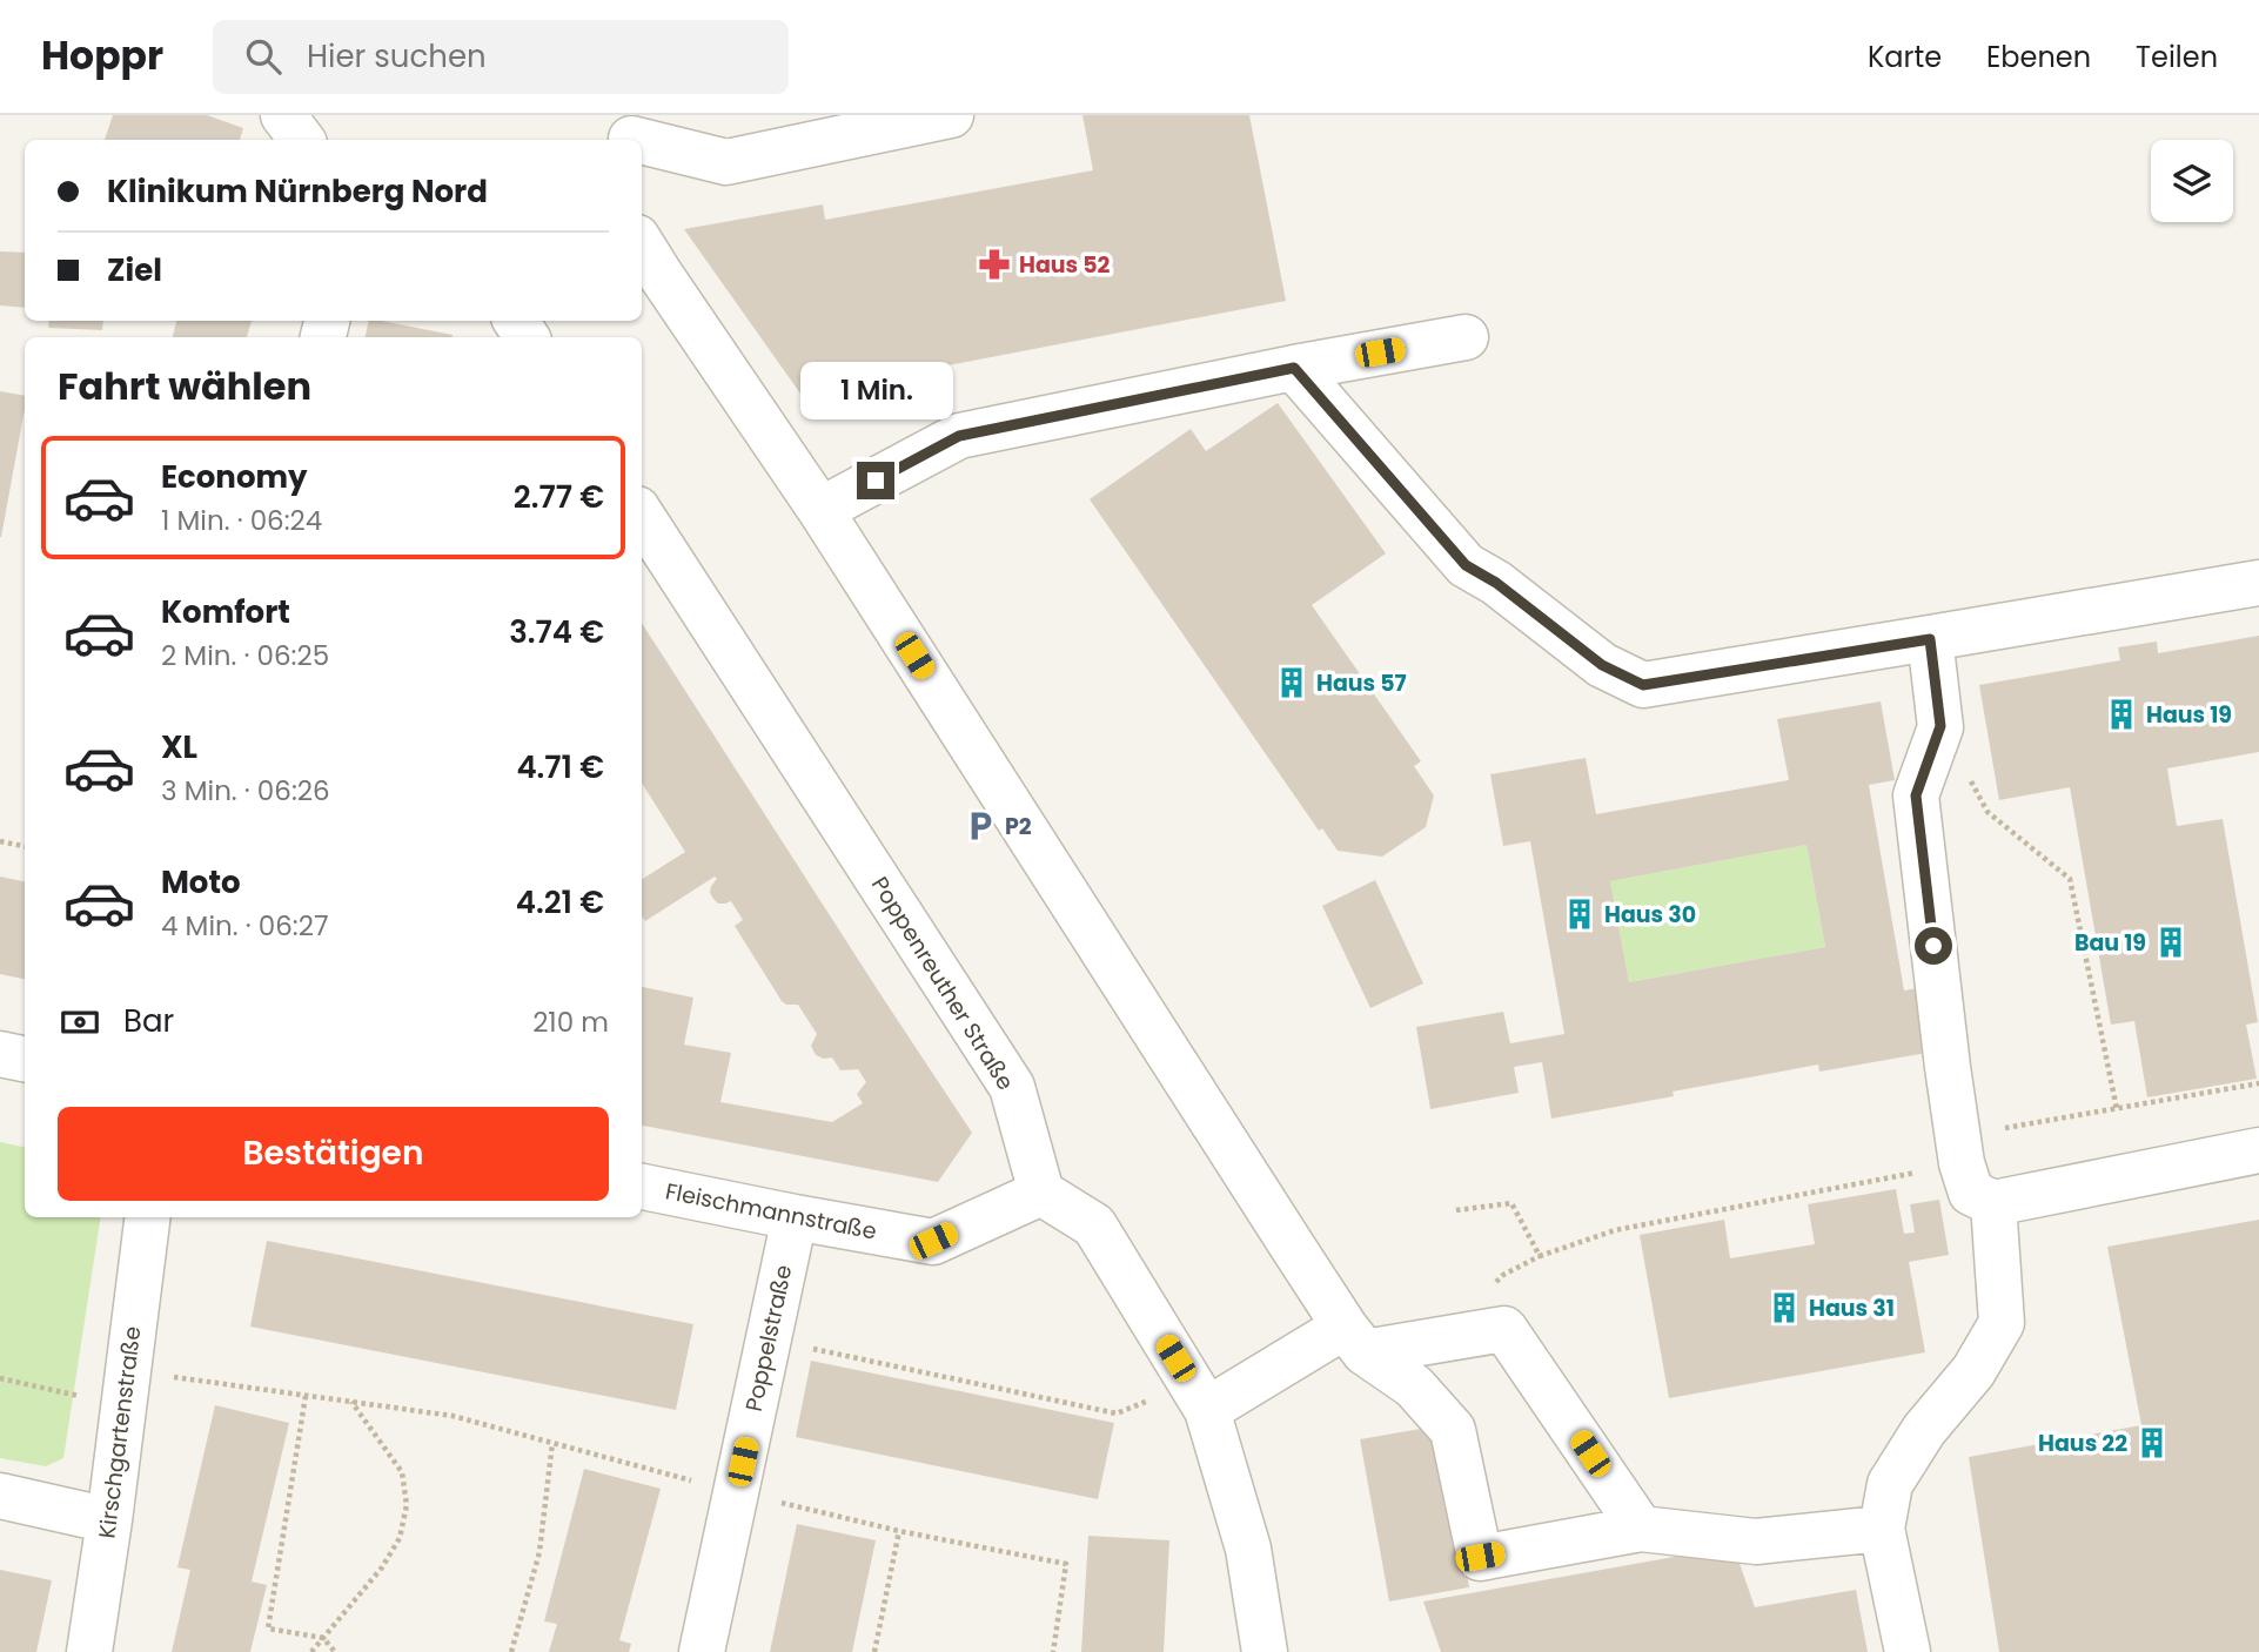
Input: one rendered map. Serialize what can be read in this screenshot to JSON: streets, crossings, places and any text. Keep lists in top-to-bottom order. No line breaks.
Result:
{"streets":{"street":["Poppenreuther Straße","Fleischmannstraße","Poppelstraße","Kirschgartenstraße"]},"crossings":[["Poppenreuther Straße","Fleischmannstraße"],["Fleischmannstraße","Poppelstraße"]],"places":{"pharmacy":["Haus 52"],"building":["Haus 57","Haus 19","Haus 30","Bau 19","Haus 31","Haus 22"],"parking":["P2"]},"page":{"header":"Hoppr","search":"Hier suchen","nav":["Karte","Ebenen","Teilen"],"banner":["Klinikum Nürnberg Nord","Ziel"],"heading":"Fahrt wählen","bubble":"1 Min.","list":[{"name":"Economy","note":"1 Min. · 06:24","value":"2.77 €"},{"name":"Komfort","note":"2 Min. · 06:25","value":"3.74 €"},{"name":"XL","note":"3 Min. · 06:26","value":"4.71 €"},{"name":"Moto","note":"4 Min. · 06:27","value":"4.21 €"}],"pay":["Bar","210 m"],"buttons":"Bestätigen"}}
